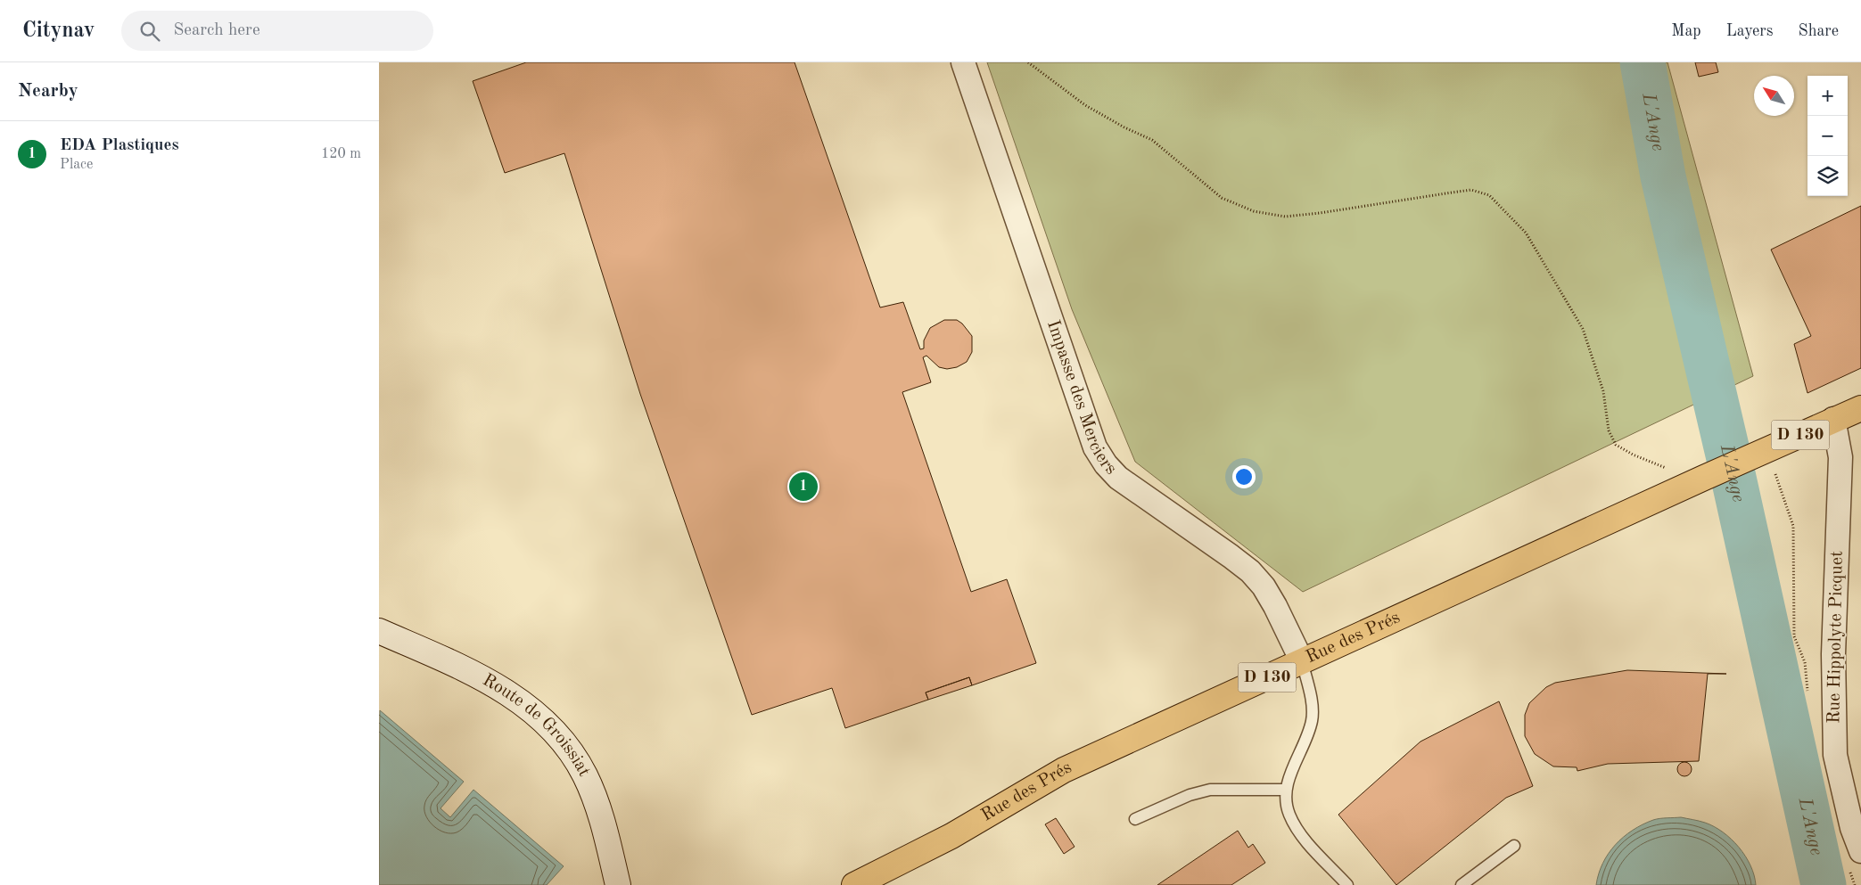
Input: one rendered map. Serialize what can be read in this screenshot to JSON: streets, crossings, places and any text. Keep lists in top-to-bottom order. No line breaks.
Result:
{"streets":{"main road":["D 130","Rue des Prés","Route de Groissiat"],"street":["Impasse des Merciers","Rue Hippolyte Picquet"]},"crossings":[["Impasse des Merciers","Rue des Prés"],["Rue Hippolyte Picquet","Rue des Prés"]],"water":["L'Ange"],"north":"top left","page":{"header":"Citynav","search":"Search here","nav":["Map","Layers","Share"],"heading":"Nearby","map_buttons":["+","−"],"list":[{"mark":"1","name":"EDA Plastiques","note":"Place","value":"120 m"}],"pins":"1"}}
